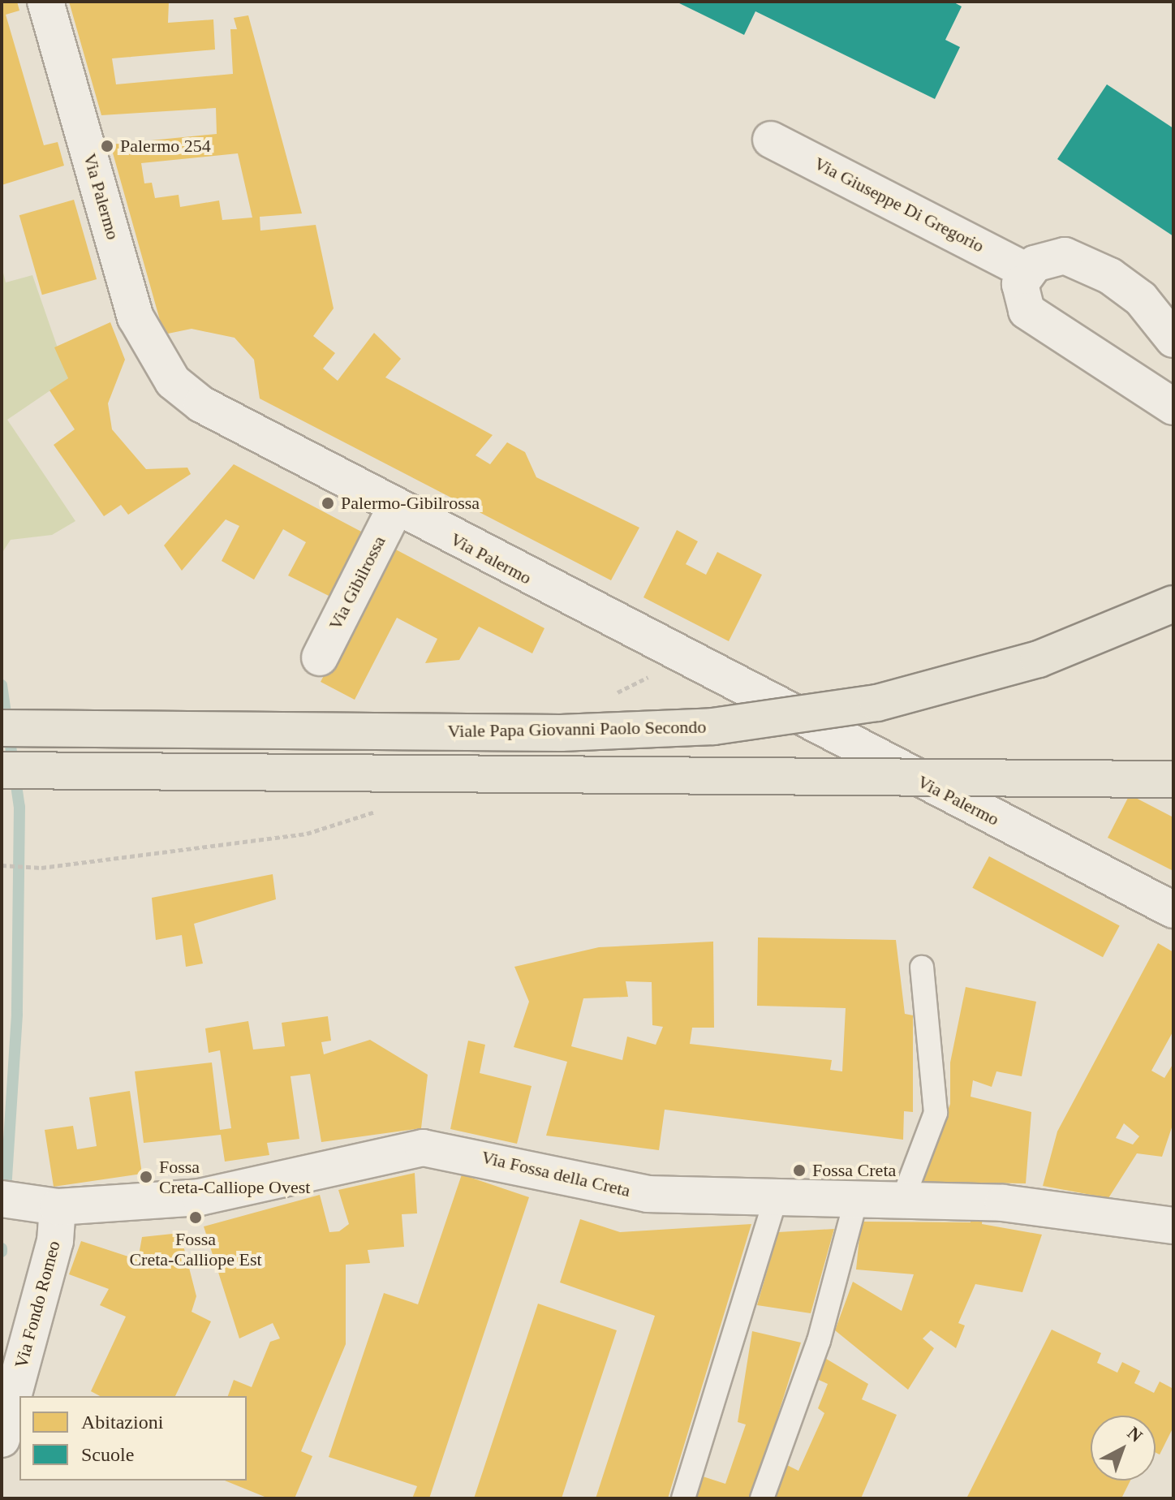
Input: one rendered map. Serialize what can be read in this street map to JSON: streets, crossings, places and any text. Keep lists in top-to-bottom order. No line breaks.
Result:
{"streets":{"main road":["Viale Papa Giovanni Paolo Secondo"],"street":["Via Palermo","Via Giuseppe Di Gregorio","Via Gibilrossa","Via Fossa della Creta","Via Fondo Romeo"]},"crossings":[["Via Palermo","Via Gibilrossa"],["Via Fossa della Creta","Via Fondo Romeo"]],"places":["Palermo 254","Palermo-Gibilrossa","Fossa Creta","Fossa Creta-Calliope Ovest","Fossa Creta-Calliope Est"],"legend":["Abitazioni","Scuole"],"north":"top right"}
